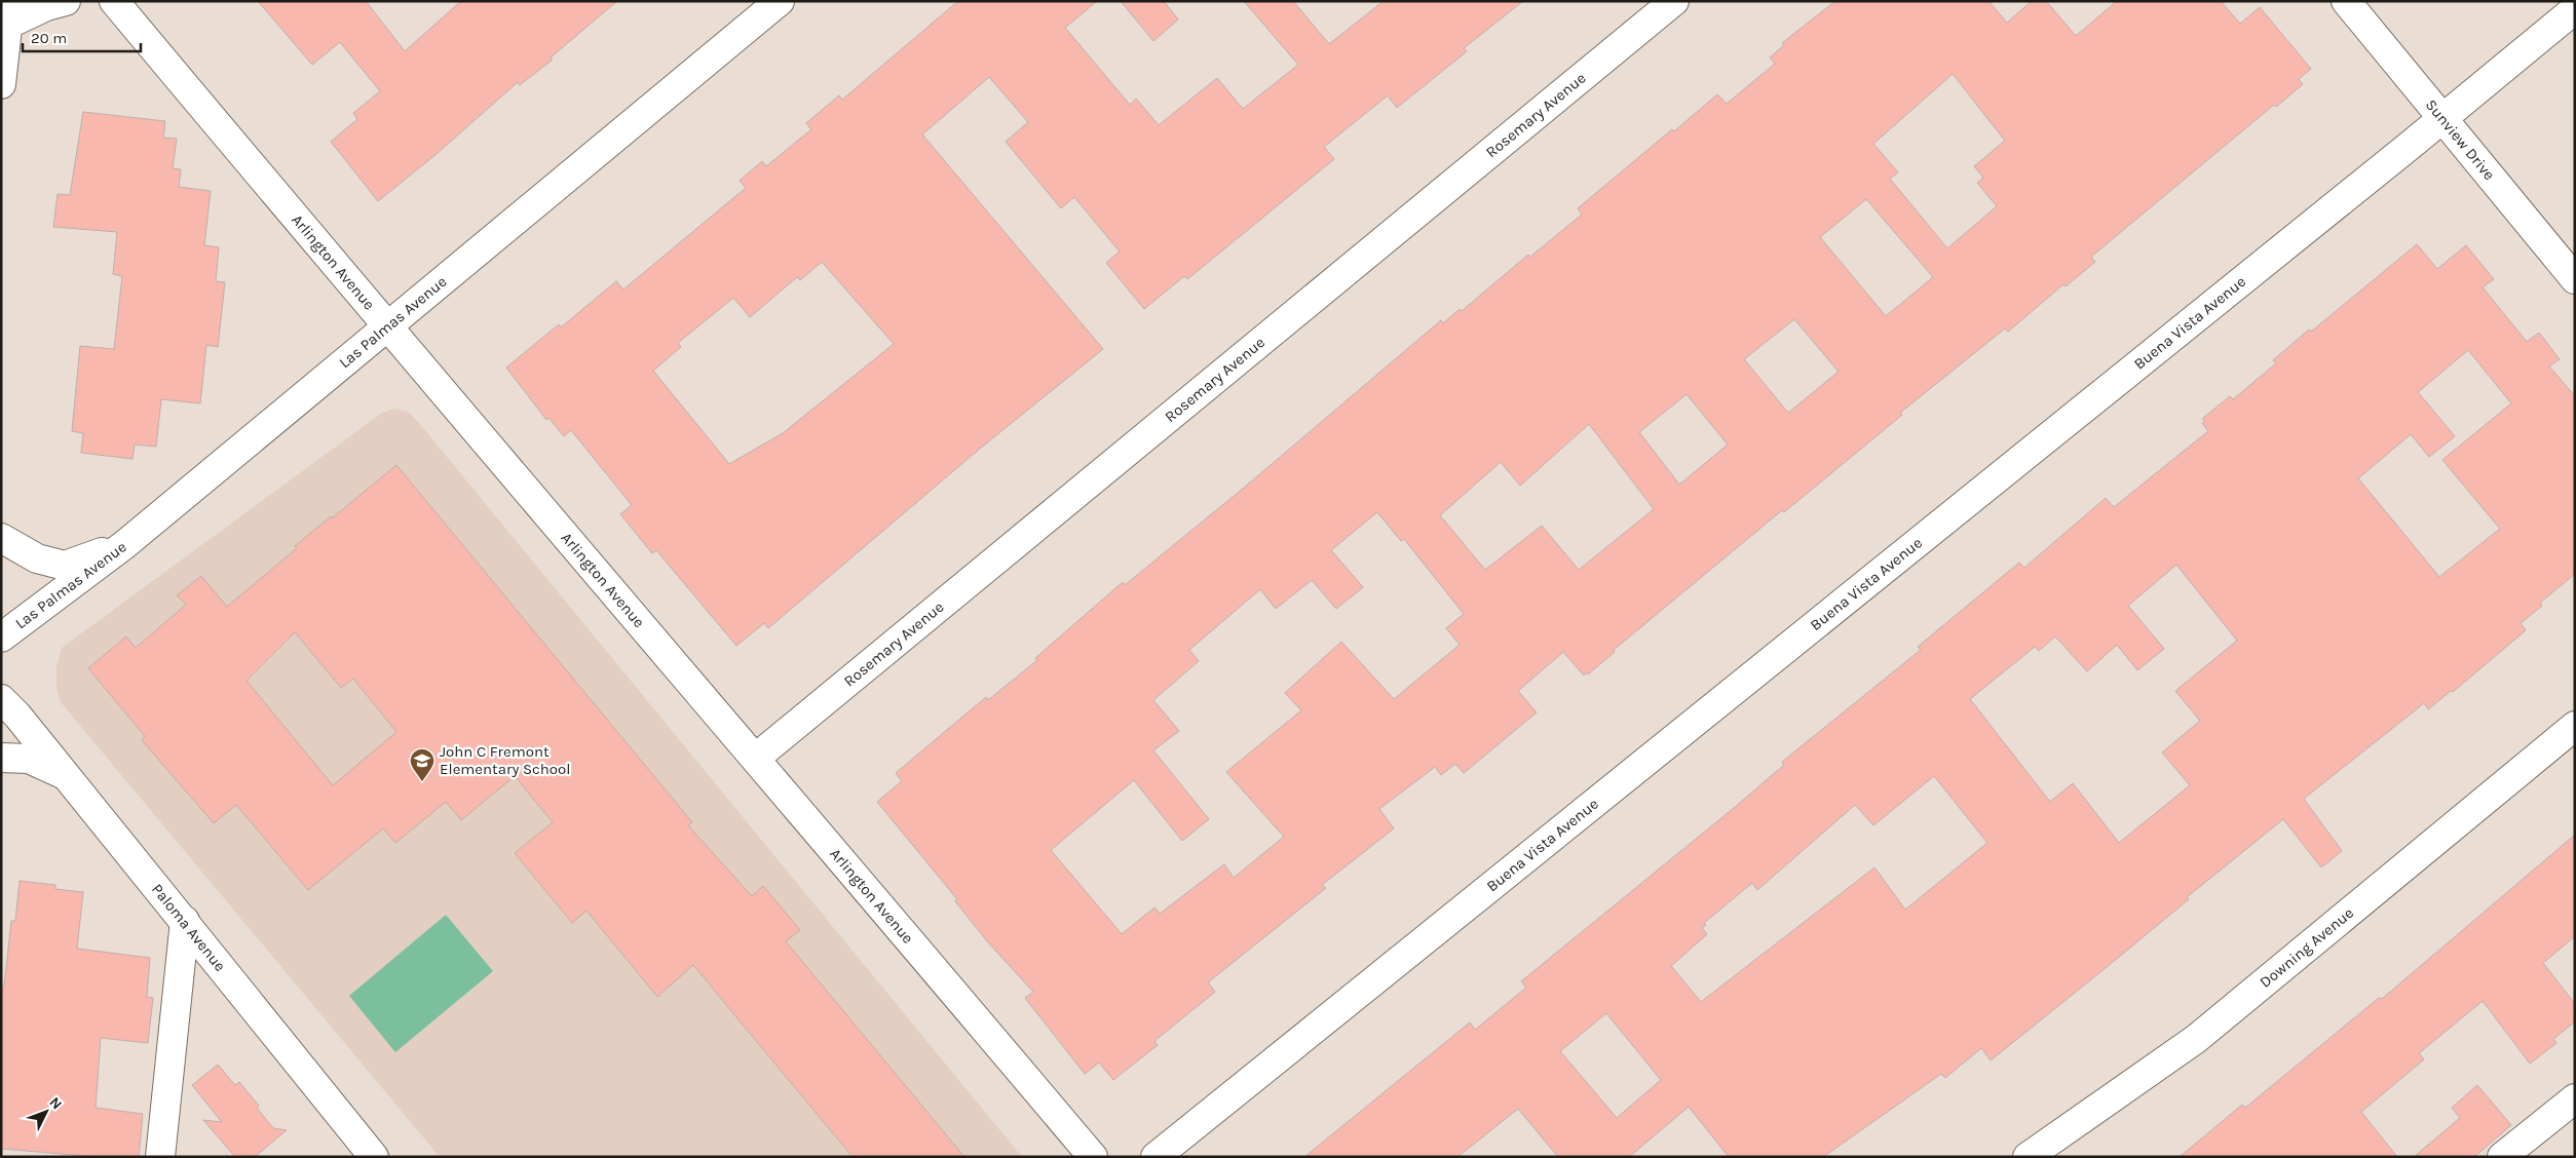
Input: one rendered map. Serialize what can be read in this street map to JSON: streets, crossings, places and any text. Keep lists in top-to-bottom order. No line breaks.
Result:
{"streets":{"street":["Rosemary Avenue","Sunview Drive","Arlington Avenue","Las Palmas Avenue","Buena Vista Avenue","Paloma Avenue","Downing Avenue"]},"crossings":[["Rosemary Avenue","Arlington Avenue"],["Sunview Drive","Buena Vista Avenue"],["Arlington Avenue","Las Palmas Avenue"]],"places":{"school or university":["John C Fremont Elementary School"]},"scale_bar":"20 m","north":"top right"}
